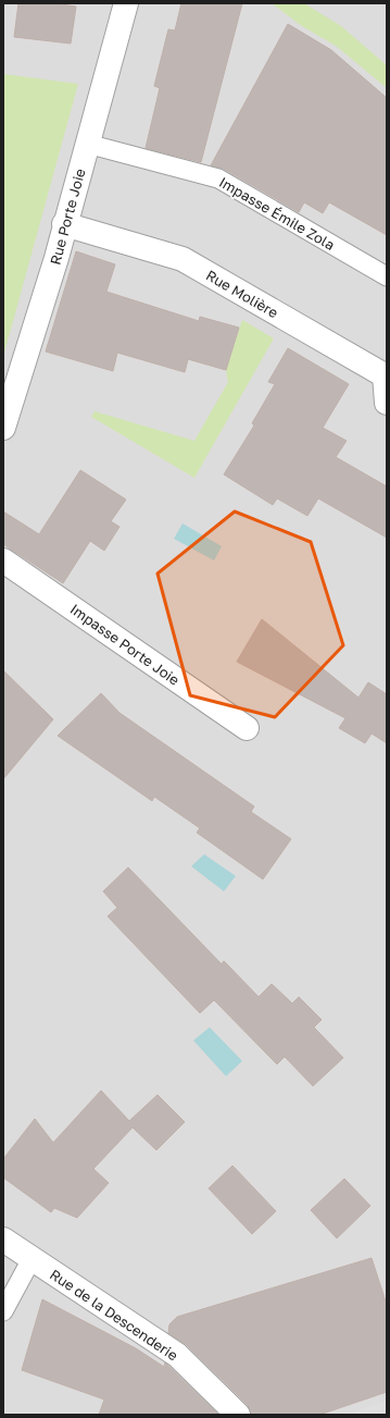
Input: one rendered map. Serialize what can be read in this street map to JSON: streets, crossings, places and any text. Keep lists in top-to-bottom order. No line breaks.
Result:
{"streets":{"street":["Rue Porte Joie","Rue Molière","Impasse Porte Joie","Rue de la Descenderie"],"lane":["Impasse Émile Zola"]},"crossings":[["Impasse Émile Zola","Rue Porte Joie"],["Rue Porte Joie","Rue Molière"]]}
